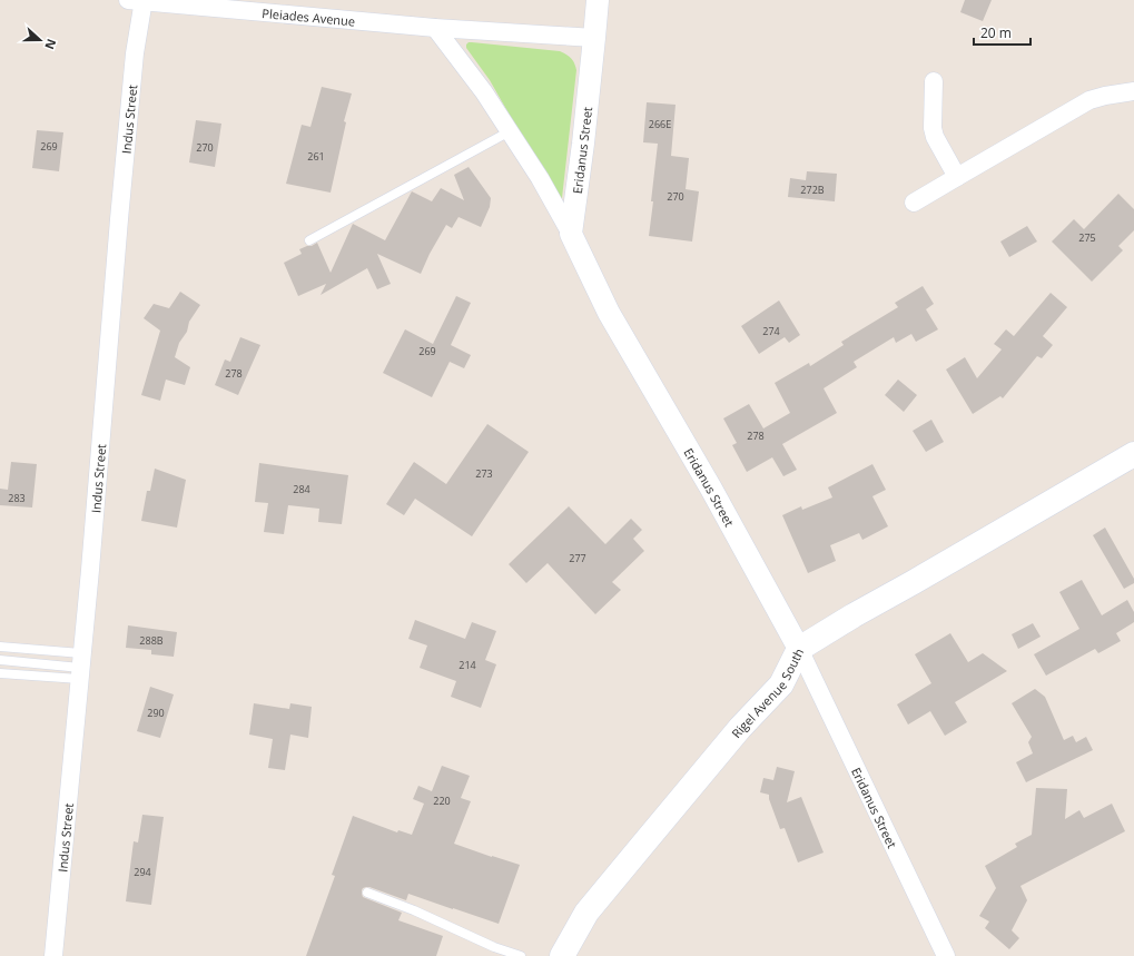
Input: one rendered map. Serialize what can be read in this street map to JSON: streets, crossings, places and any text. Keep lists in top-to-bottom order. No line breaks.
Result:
{"streets":{"main road":["Rigel Avenue South"],"street":["Pleiades Avenue","Indus Street","Eridanus Street"]},"crossings":[["Pleiades Avenue","Indus Street"],["Pleiades Avenue","Eridanus Street"],["Eridanus Street","Rigel Avenue South"]],"house_numbers":["266E","269","270","261","272B","270","275","274","269","278","278","273","284","283","277","288B","214","290","220","294"],"scale_bar":"20 m","north":"right"}
